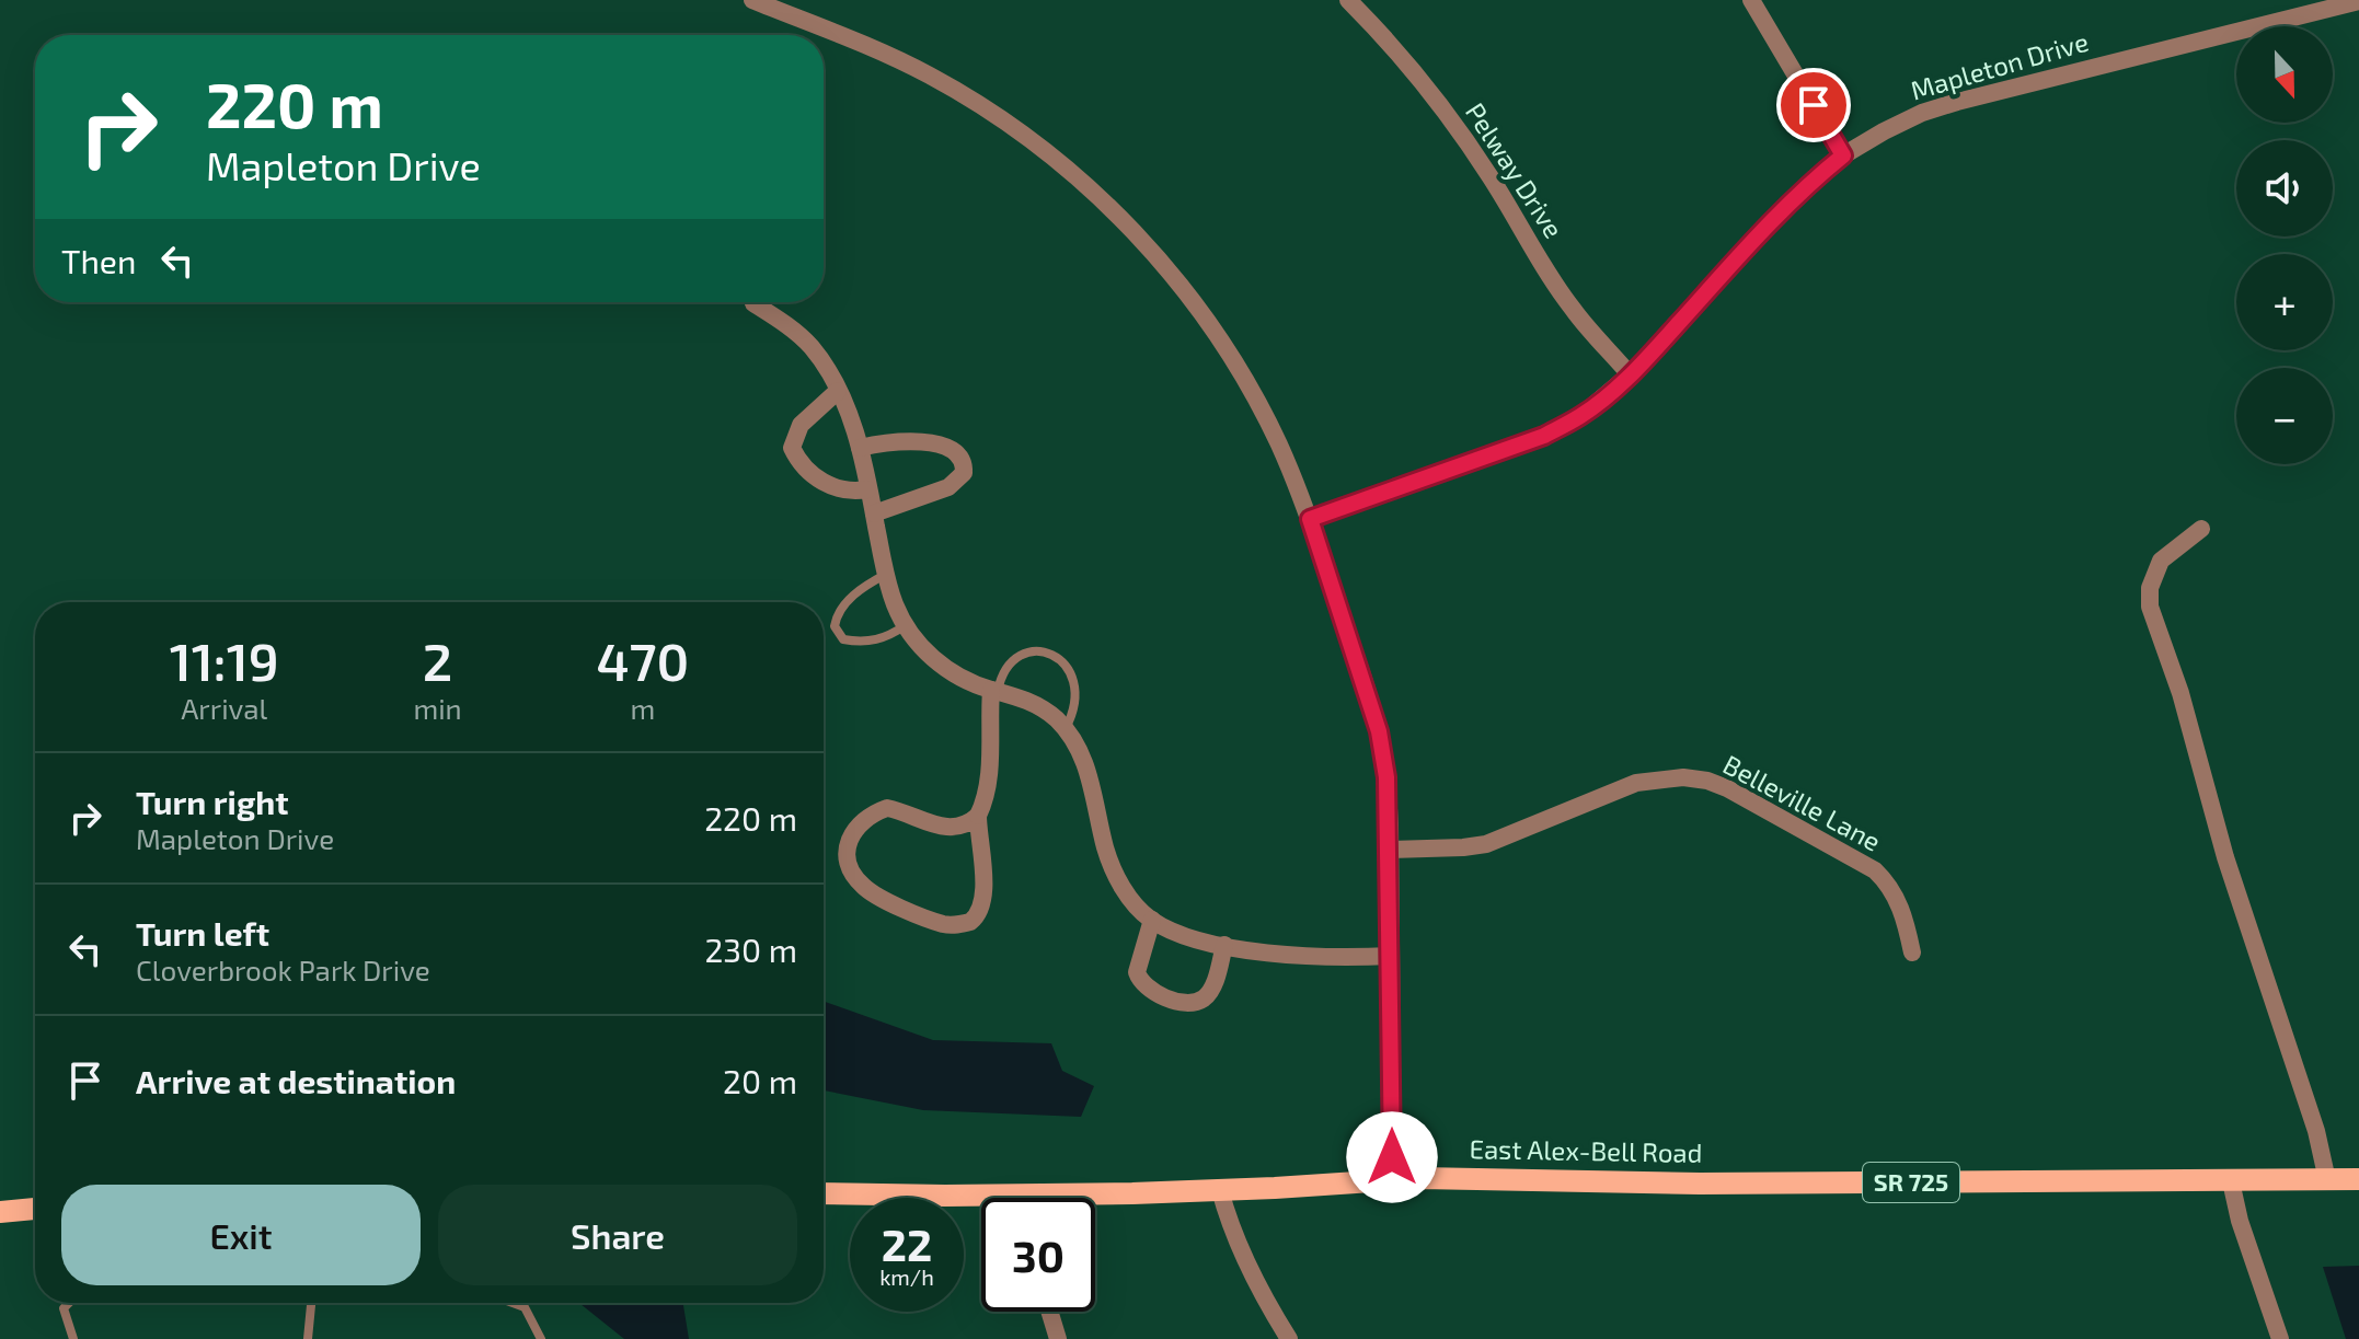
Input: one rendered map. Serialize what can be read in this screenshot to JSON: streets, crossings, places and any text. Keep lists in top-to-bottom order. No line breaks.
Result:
{"streets":{"main road":["East Alex-Bell Road","SR 725"],"street":["Mapleton Drive","Pelway Drive","Belleville Lane"]},"crossings":[["Mapleton Drive","Pelway Drive"]],"north":"bottom","page":{"map_buttons":["+","−"],"turn":["220 m","Mapleton Drive"],"then":"Then","eta":["11:19","Arrival","2","min","470","m"],"list":[{"name":"Turn right","note":"Mapleton Drive","value":"220 m"},{"name":"Turn left","note":"Cloverbrook Park Drive","value":"230 m"},{"name":"Arrive at destination","value":"20 m"}],"buttons":["Exit","Share"],"speed":"22 km/h","limit":"30"}}
